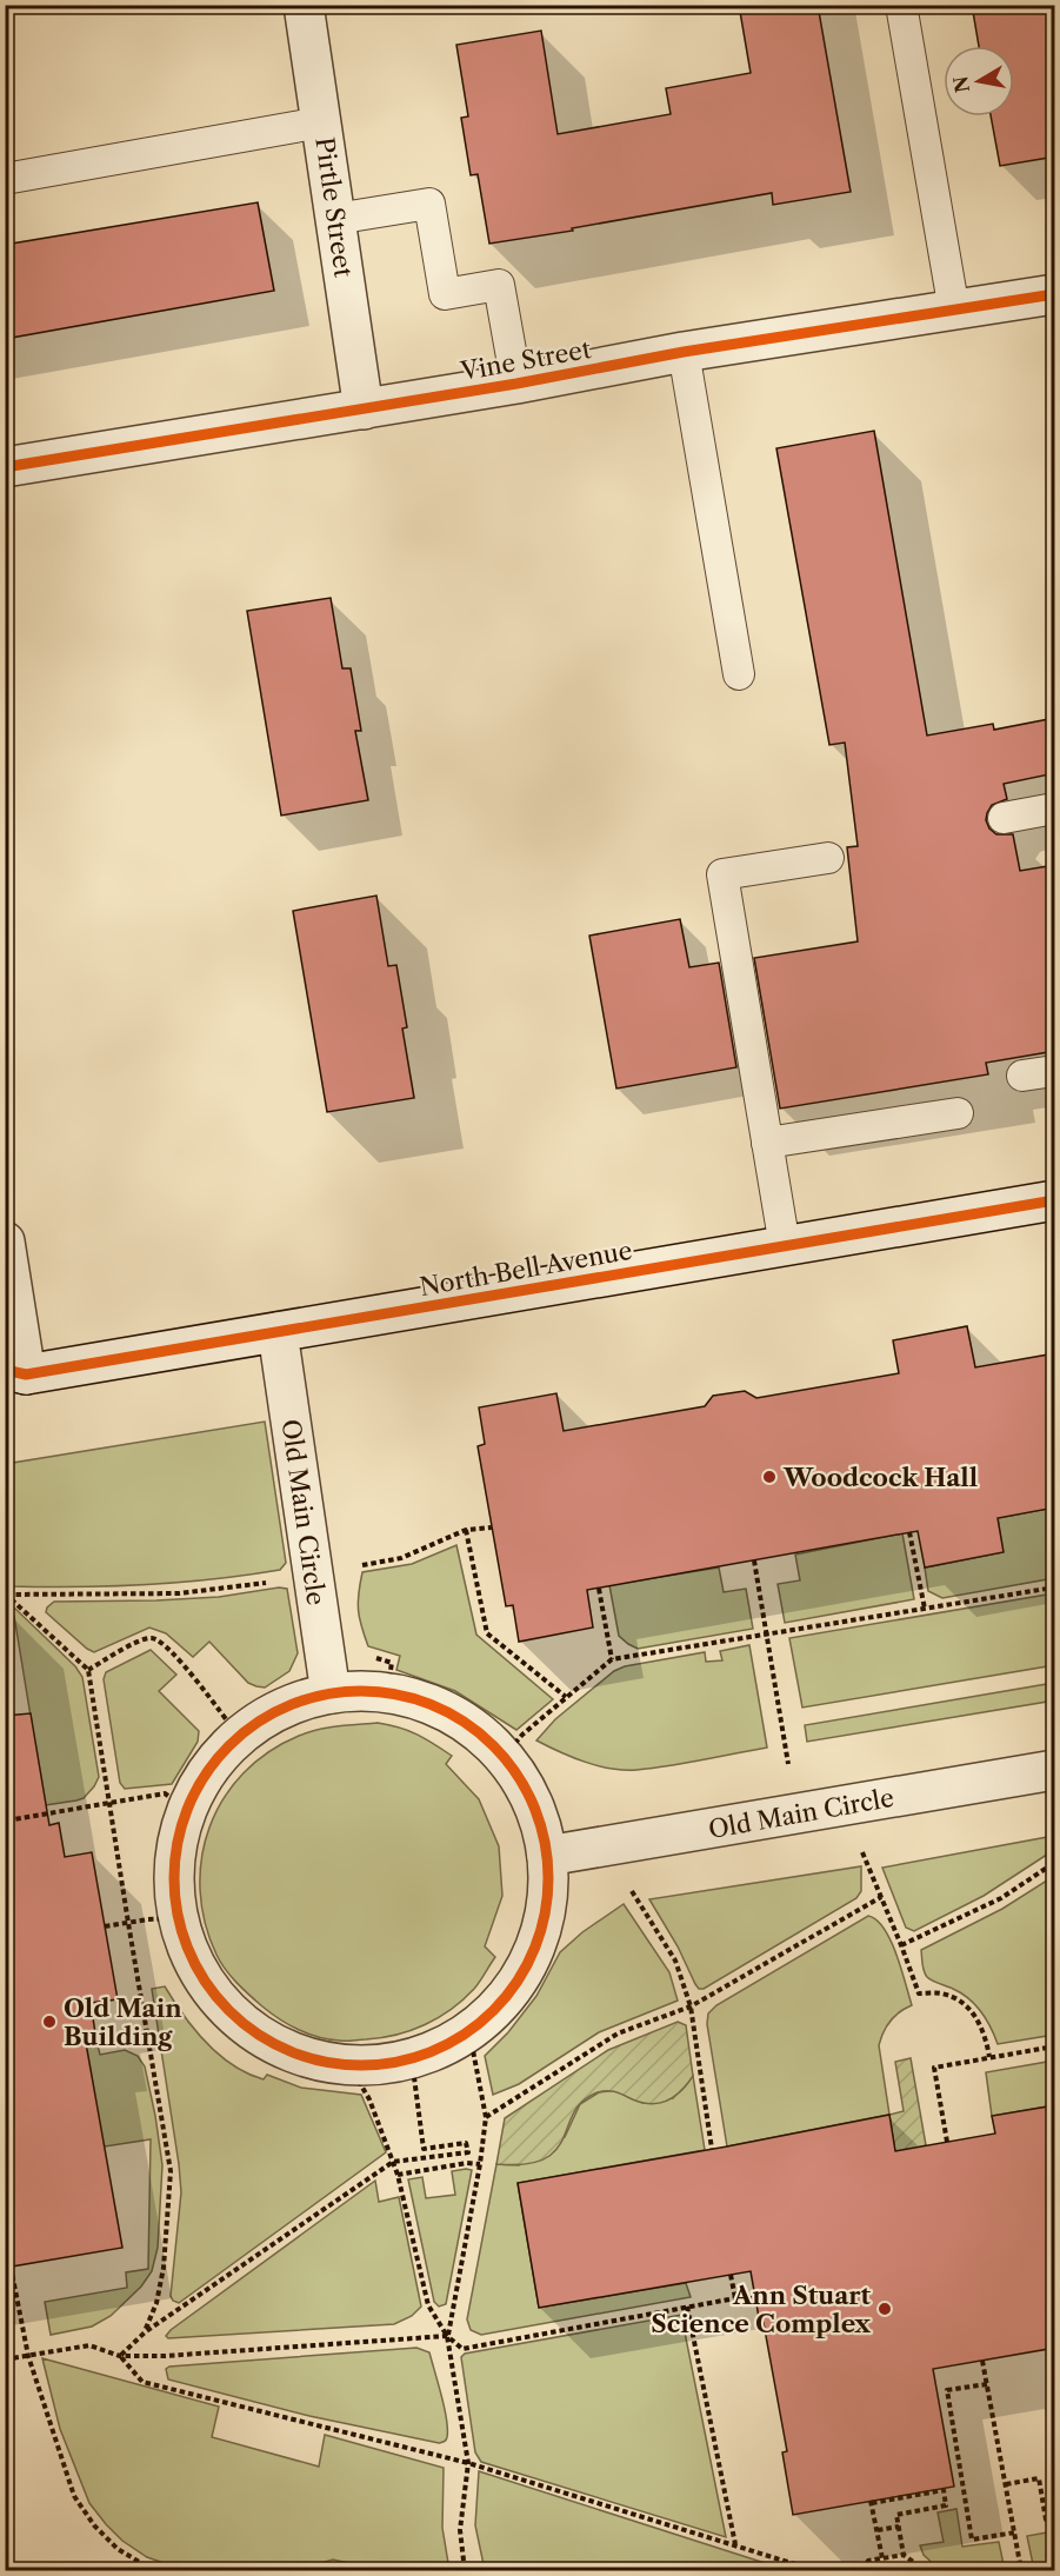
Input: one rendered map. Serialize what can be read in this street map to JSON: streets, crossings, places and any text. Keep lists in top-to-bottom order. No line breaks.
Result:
{"streets":{"street":["Pirtle Street","Vine Street","North Bell Avenue","Old Main Circle"]},"crossings":[["Pirtle Street","Vine Street"],["North Bell Avenue","Old Main Circle"]],"places":["Woodcock Hall","Old Main Building","Ann Stuart Science Complex"],"north":"left"}
